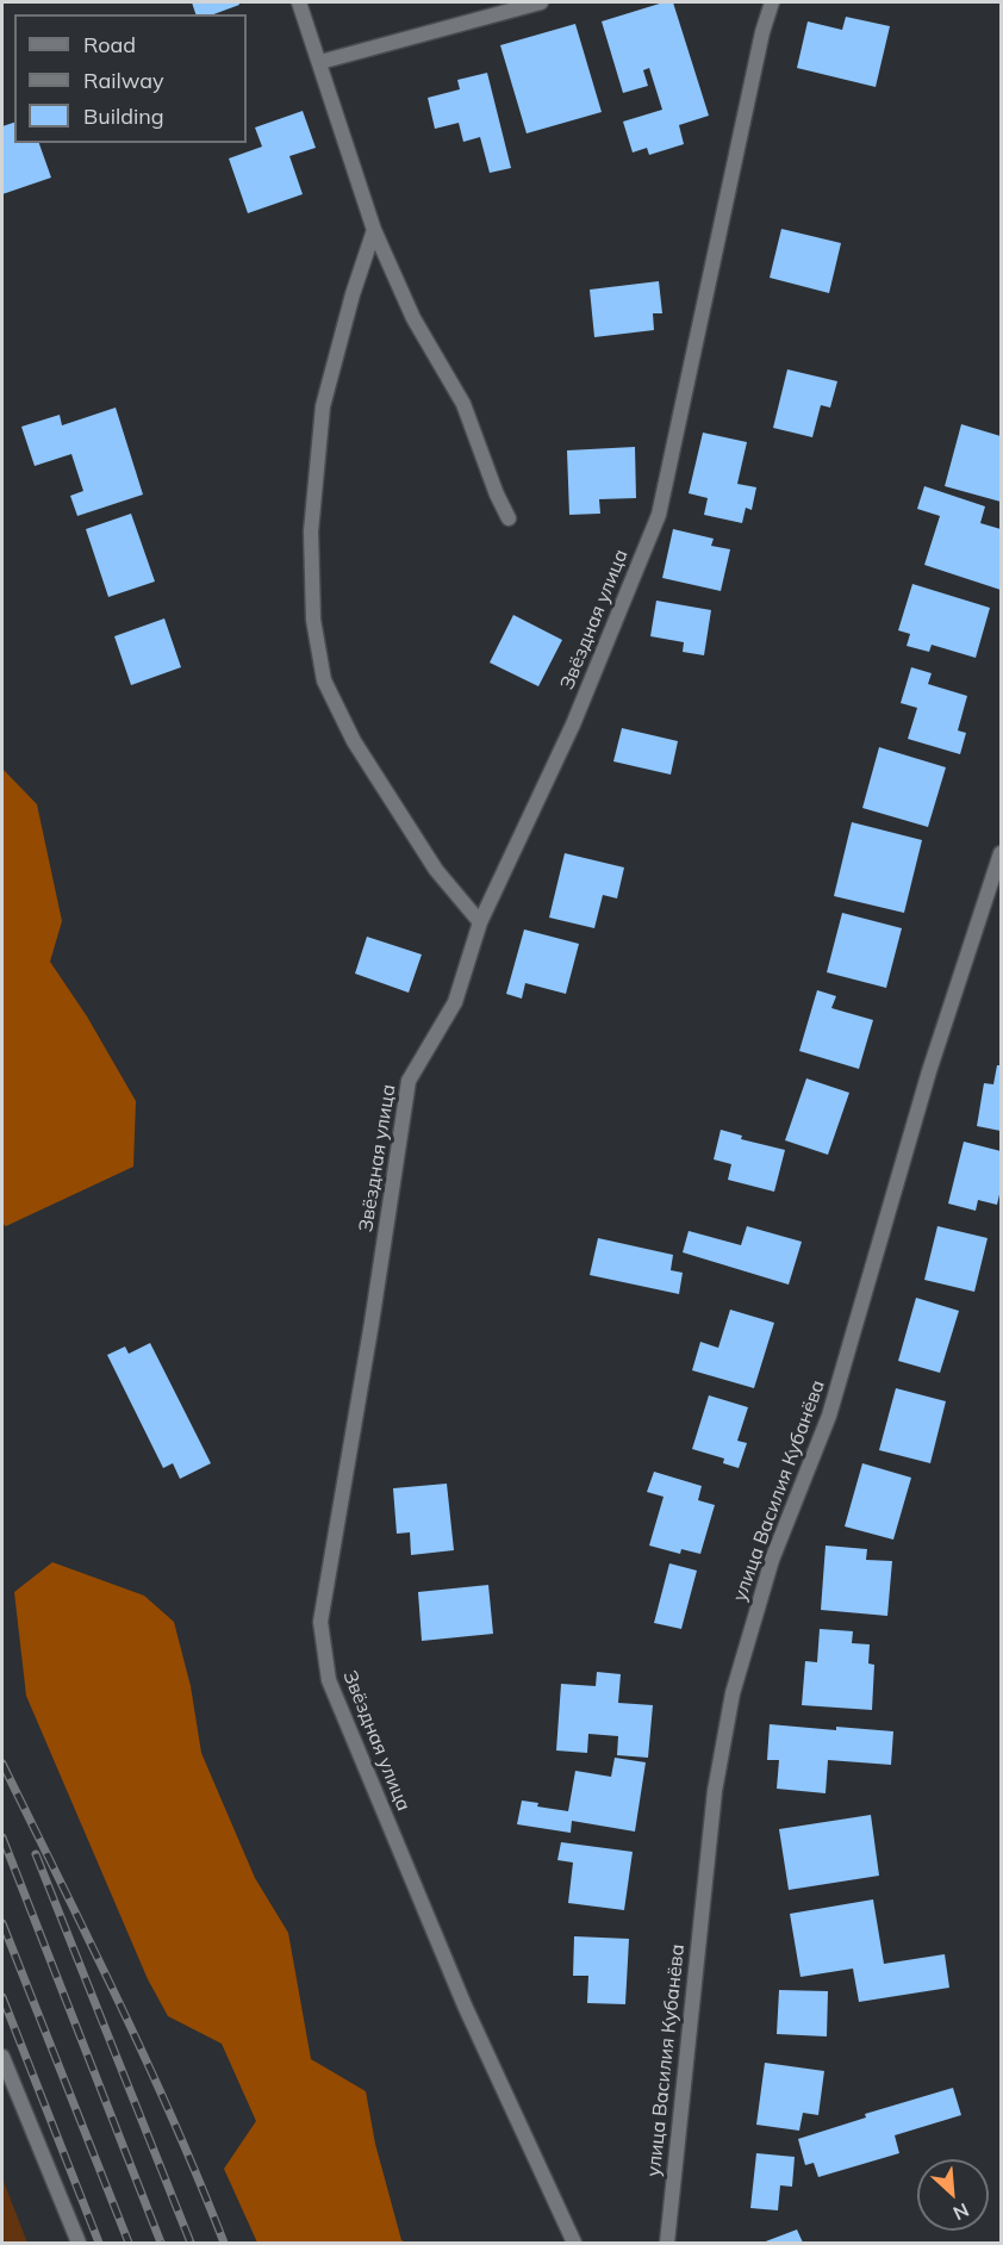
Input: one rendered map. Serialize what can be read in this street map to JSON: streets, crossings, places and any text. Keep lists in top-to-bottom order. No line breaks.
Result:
{"streets":{"street":["Звёздная улица","улица Василия Кубанёва"]},"legend":["Road","Railway","Building"],"north":"bottom right"}
